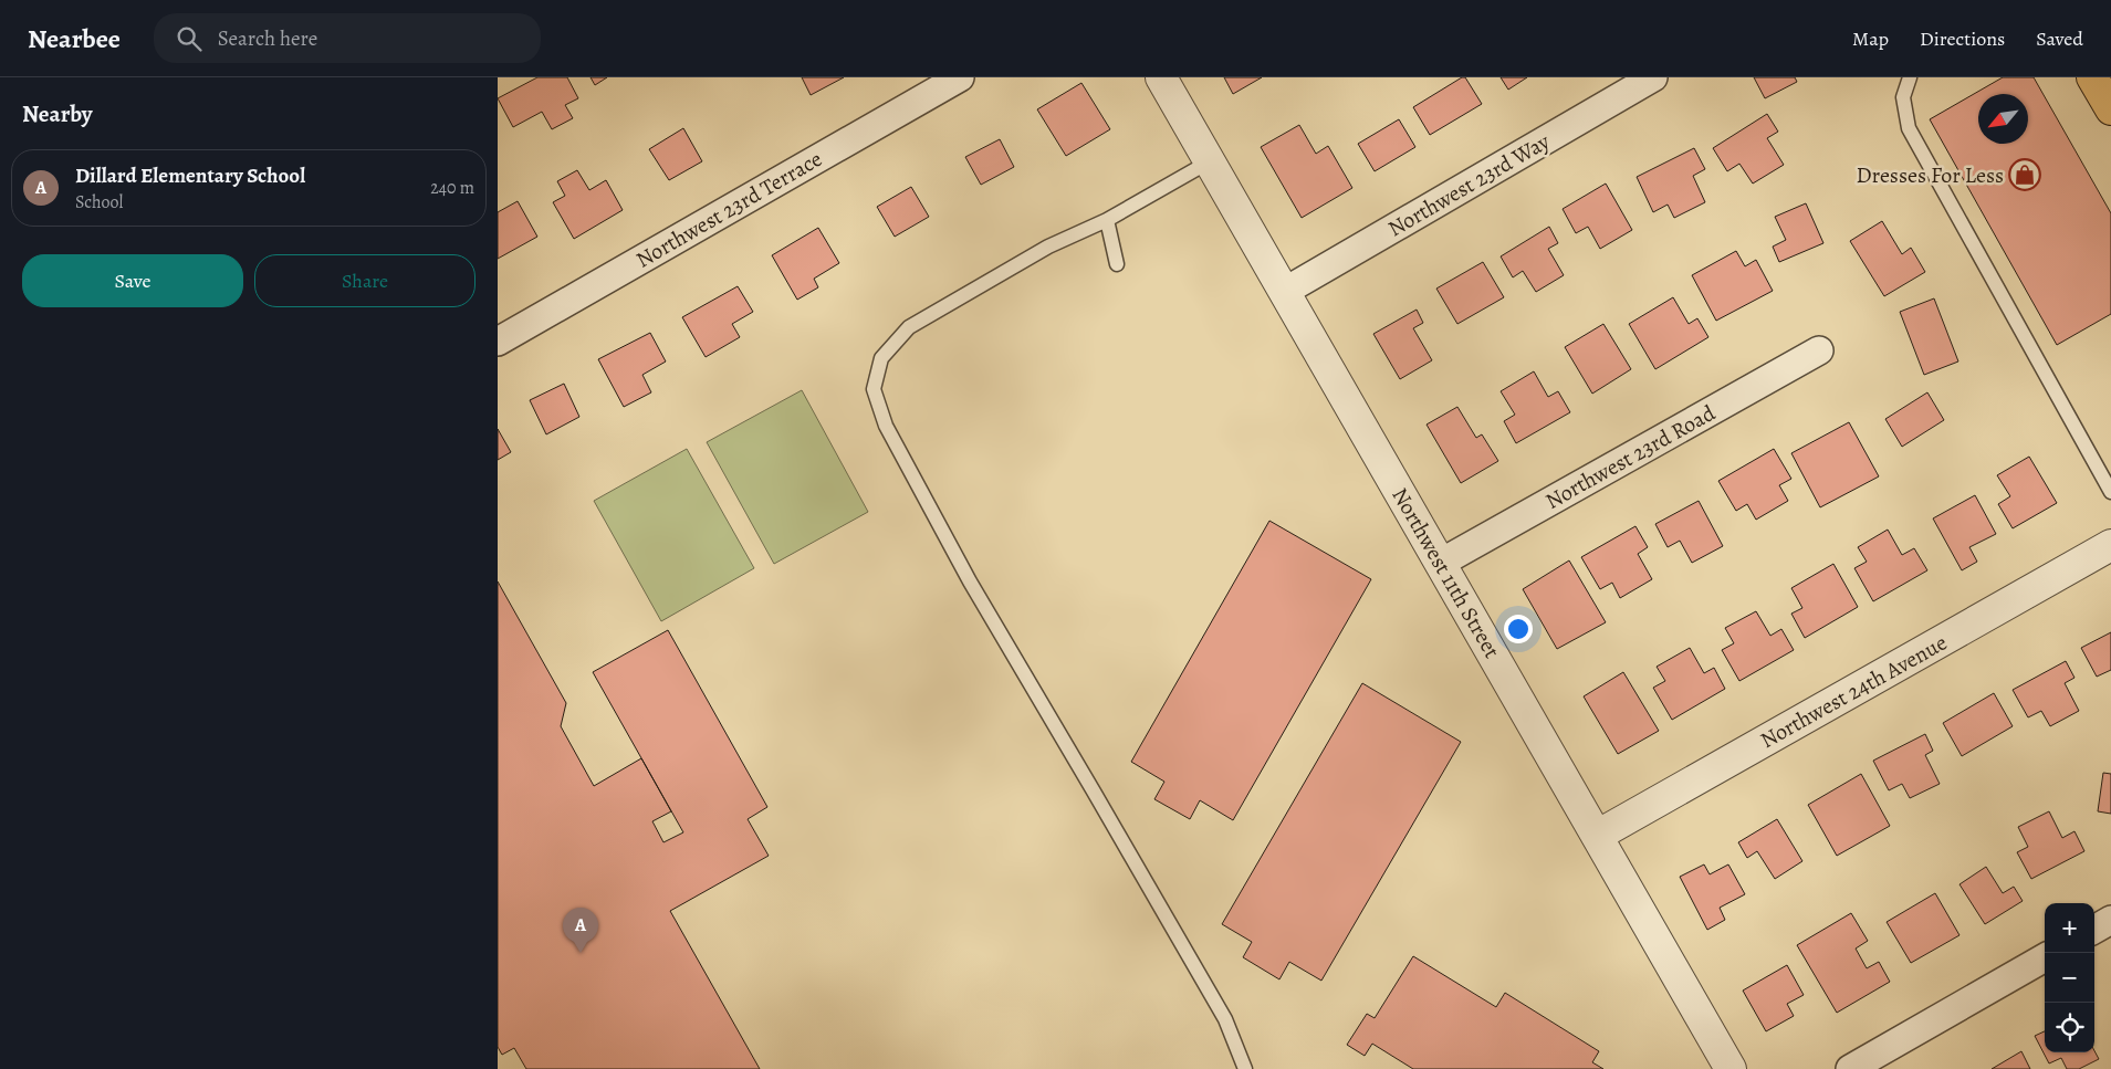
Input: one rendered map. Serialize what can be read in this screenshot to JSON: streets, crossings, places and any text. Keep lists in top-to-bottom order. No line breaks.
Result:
{"streets":{"street":["Northwest 23rd Way","Northwest 23rd Terrace","Northwest 23rd Road","Northwest 11th Street","Northwest 24th Avenue"]},"crossings":[["Northwest 23rd Way","Northwest 11th Street"],["Northwest 23rd Road","Northwest 11th Street"],["Northwest 11th Street","Northwest 24th Avenue"]],"places":{"shop":["Dresses For Less"]},"north":"bottom left","page":{"header":"Nearbee","search":"Search here","nav":["Map","Directions","Saved"],"heading":"Nearby","list":[{"mark":"A","name":"Dillard Elementary School","note":"School","value":"240 m"}],"buttons":["Save","Share"],"map_buttons":["+","−"],"pins":"A"}}
